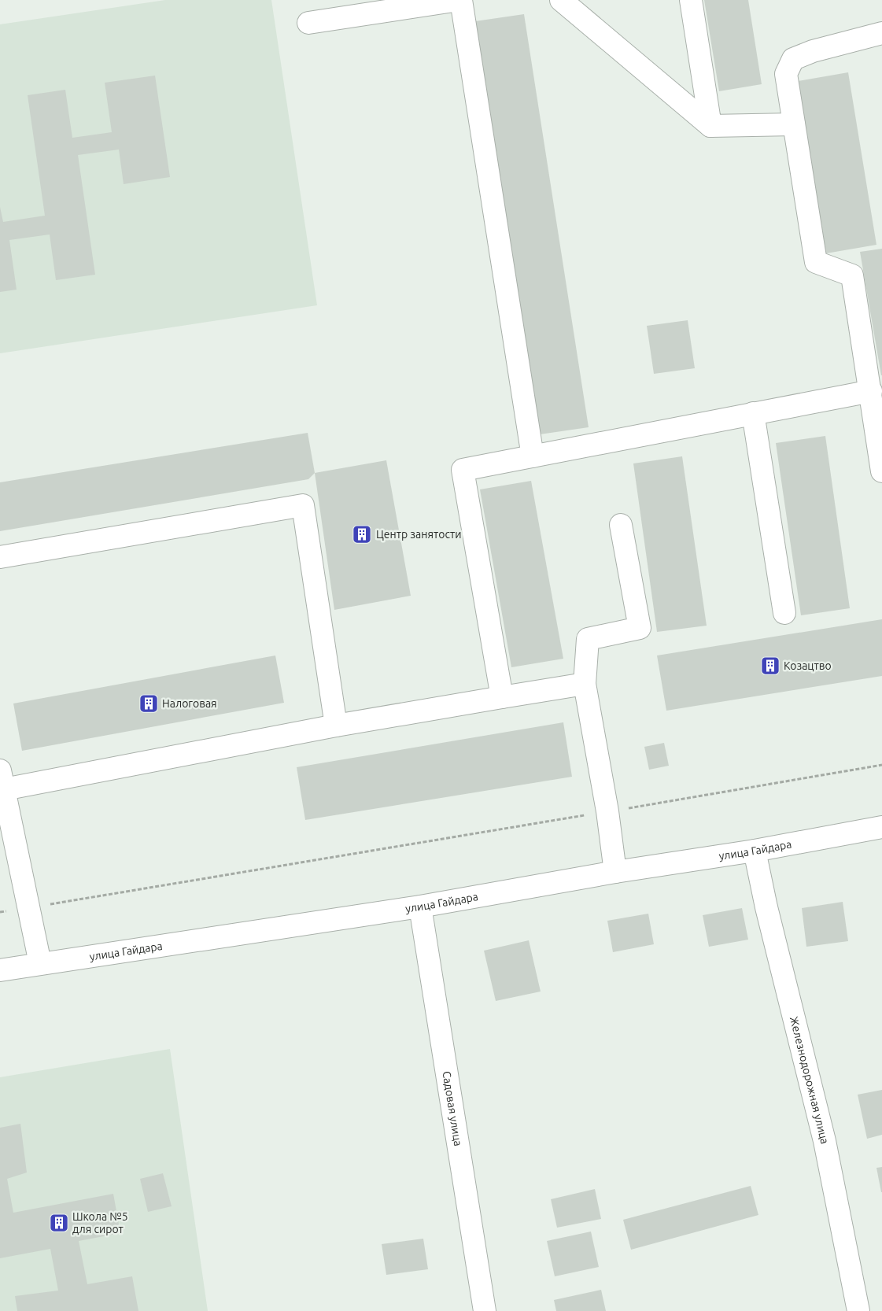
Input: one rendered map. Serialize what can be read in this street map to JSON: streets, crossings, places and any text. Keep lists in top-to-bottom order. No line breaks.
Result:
{"streets":{"street":["улица Гайдара","Железнодорожная улица","Садовая улица"]},"crossings":[["улица Гайдара","Железнодорожная улица"],["улица Гайдара","Садовая улица"]],"places":{"building":["Центр занятости","Козацтво","Налоговая","Школа №5 для сирот"]}}
